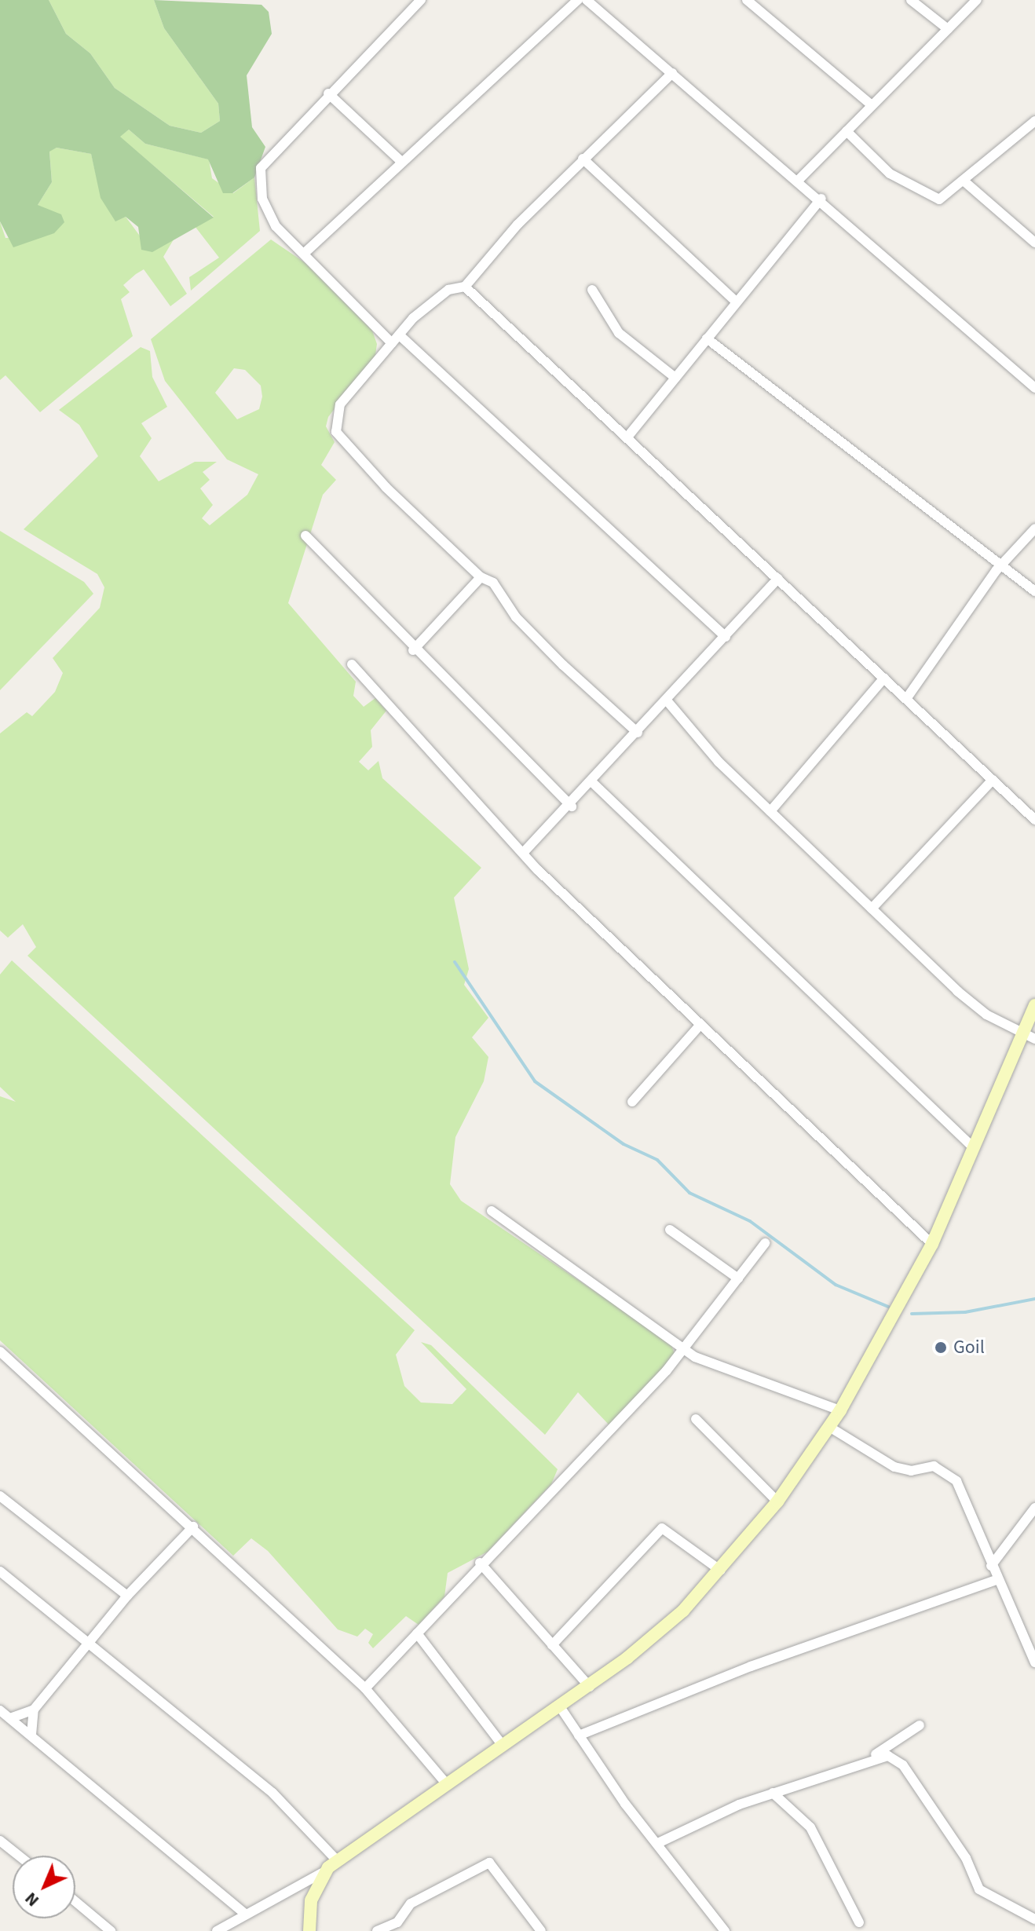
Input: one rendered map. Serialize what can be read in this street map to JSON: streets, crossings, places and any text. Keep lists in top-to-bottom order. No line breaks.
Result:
{"places":["Goil"],"north":"bottom left"}
